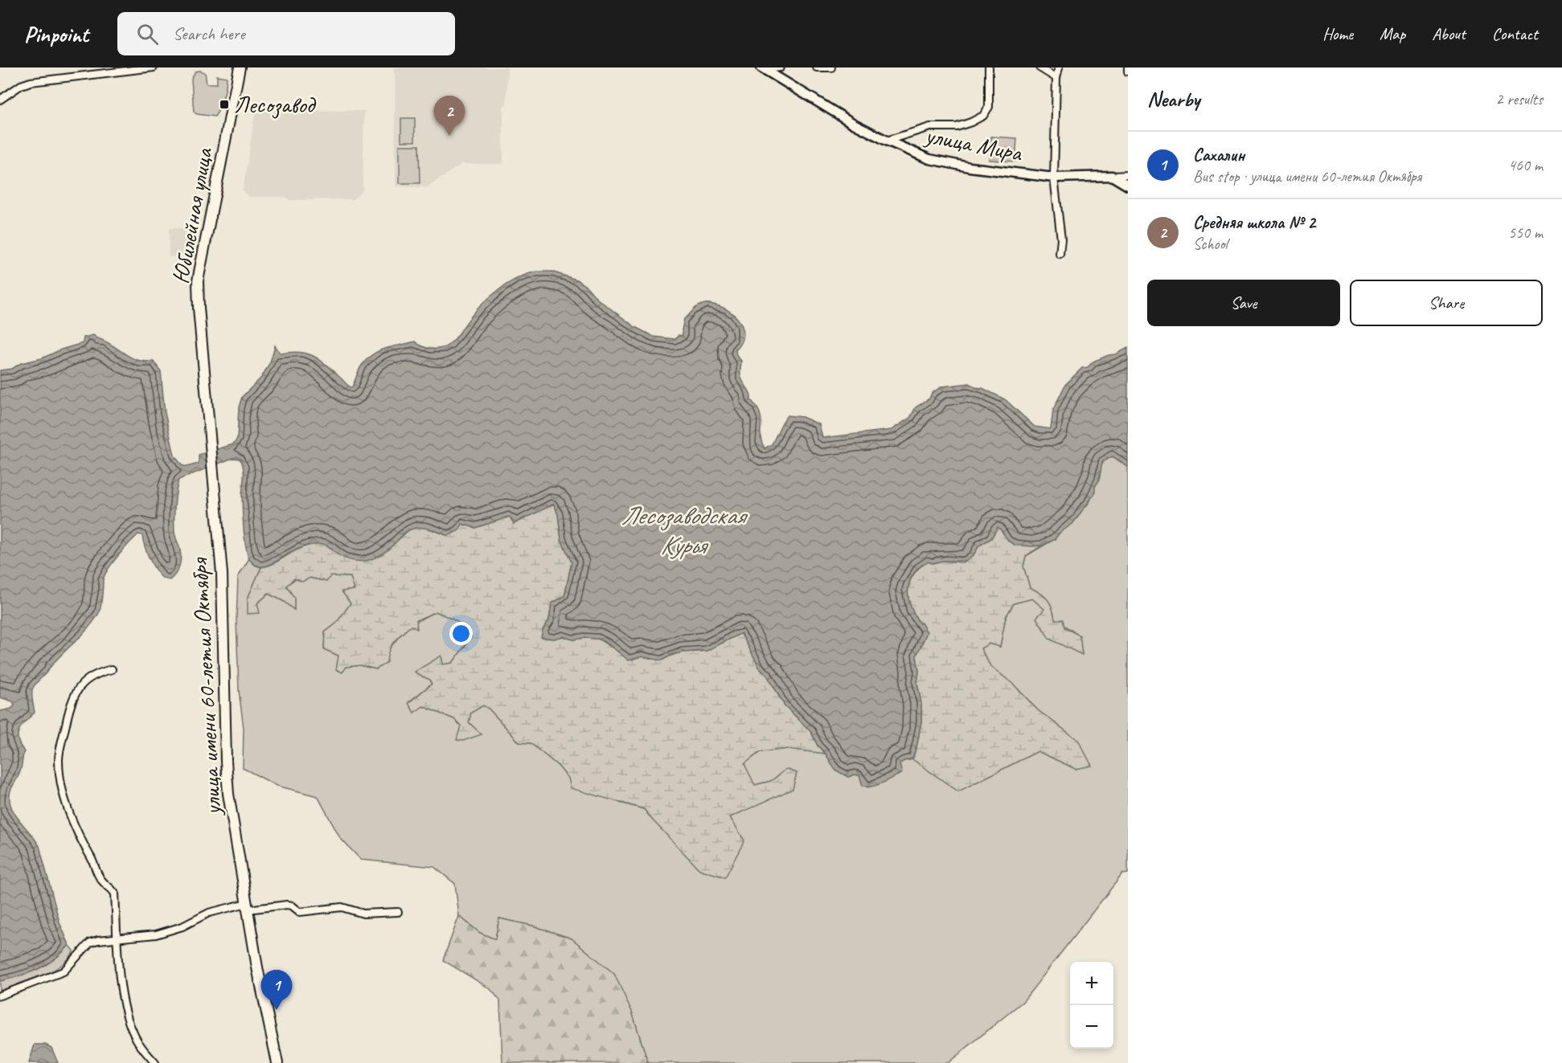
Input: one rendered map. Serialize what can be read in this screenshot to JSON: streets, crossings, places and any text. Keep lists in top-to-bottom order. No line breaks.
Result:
{"streets":{"main road":["Юбилейная улица","улица имени 60-летия Октября"],"street":["улица Мира"]},"crossings":[["Юбилейная улица","улица имени 60-летия Октября"]],"water":["Лесозаводская Курья"],"places":{"transit":["Лесозавод"]},"page":{"header":"Pinpoint","search":"Search here","nav":["Home","Map","About","Contact"],"heading":["Nearby","2 results"],"pins":["2","1"],"list":[{"mark":"1","name":"Сахалин","note":"Bus stop · улица имени 60-летия Октября","value":"460 m"},{"mark":"2","name":"Средняя школа № 2","note":"School","value":"550 m"}],"buttons":["Save","Share"],"map_buttons":["+","−"]}}
